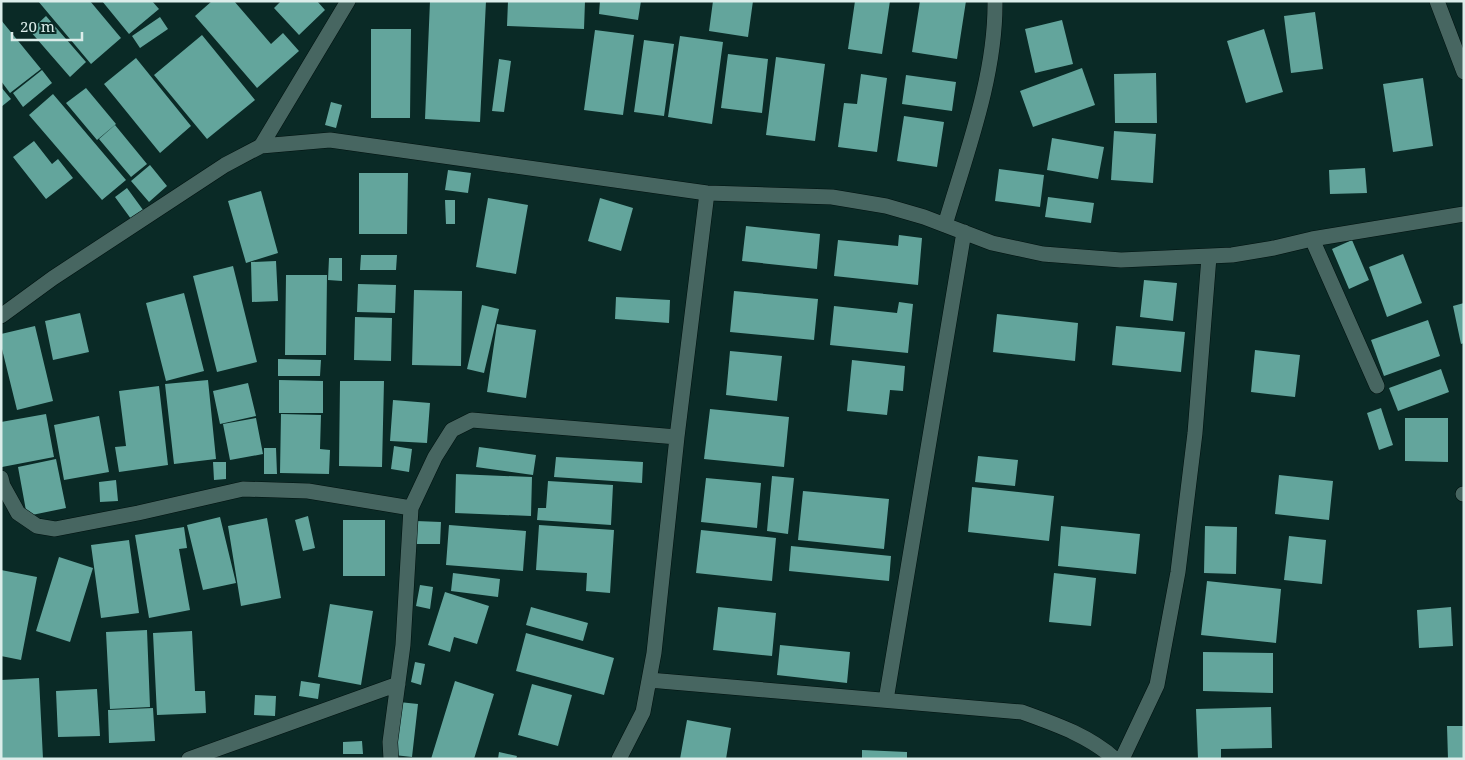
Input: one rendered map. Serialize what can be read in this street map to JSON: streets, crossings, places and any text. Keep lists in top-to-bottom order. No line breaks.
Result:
{"scale_bar":"20 m"}
